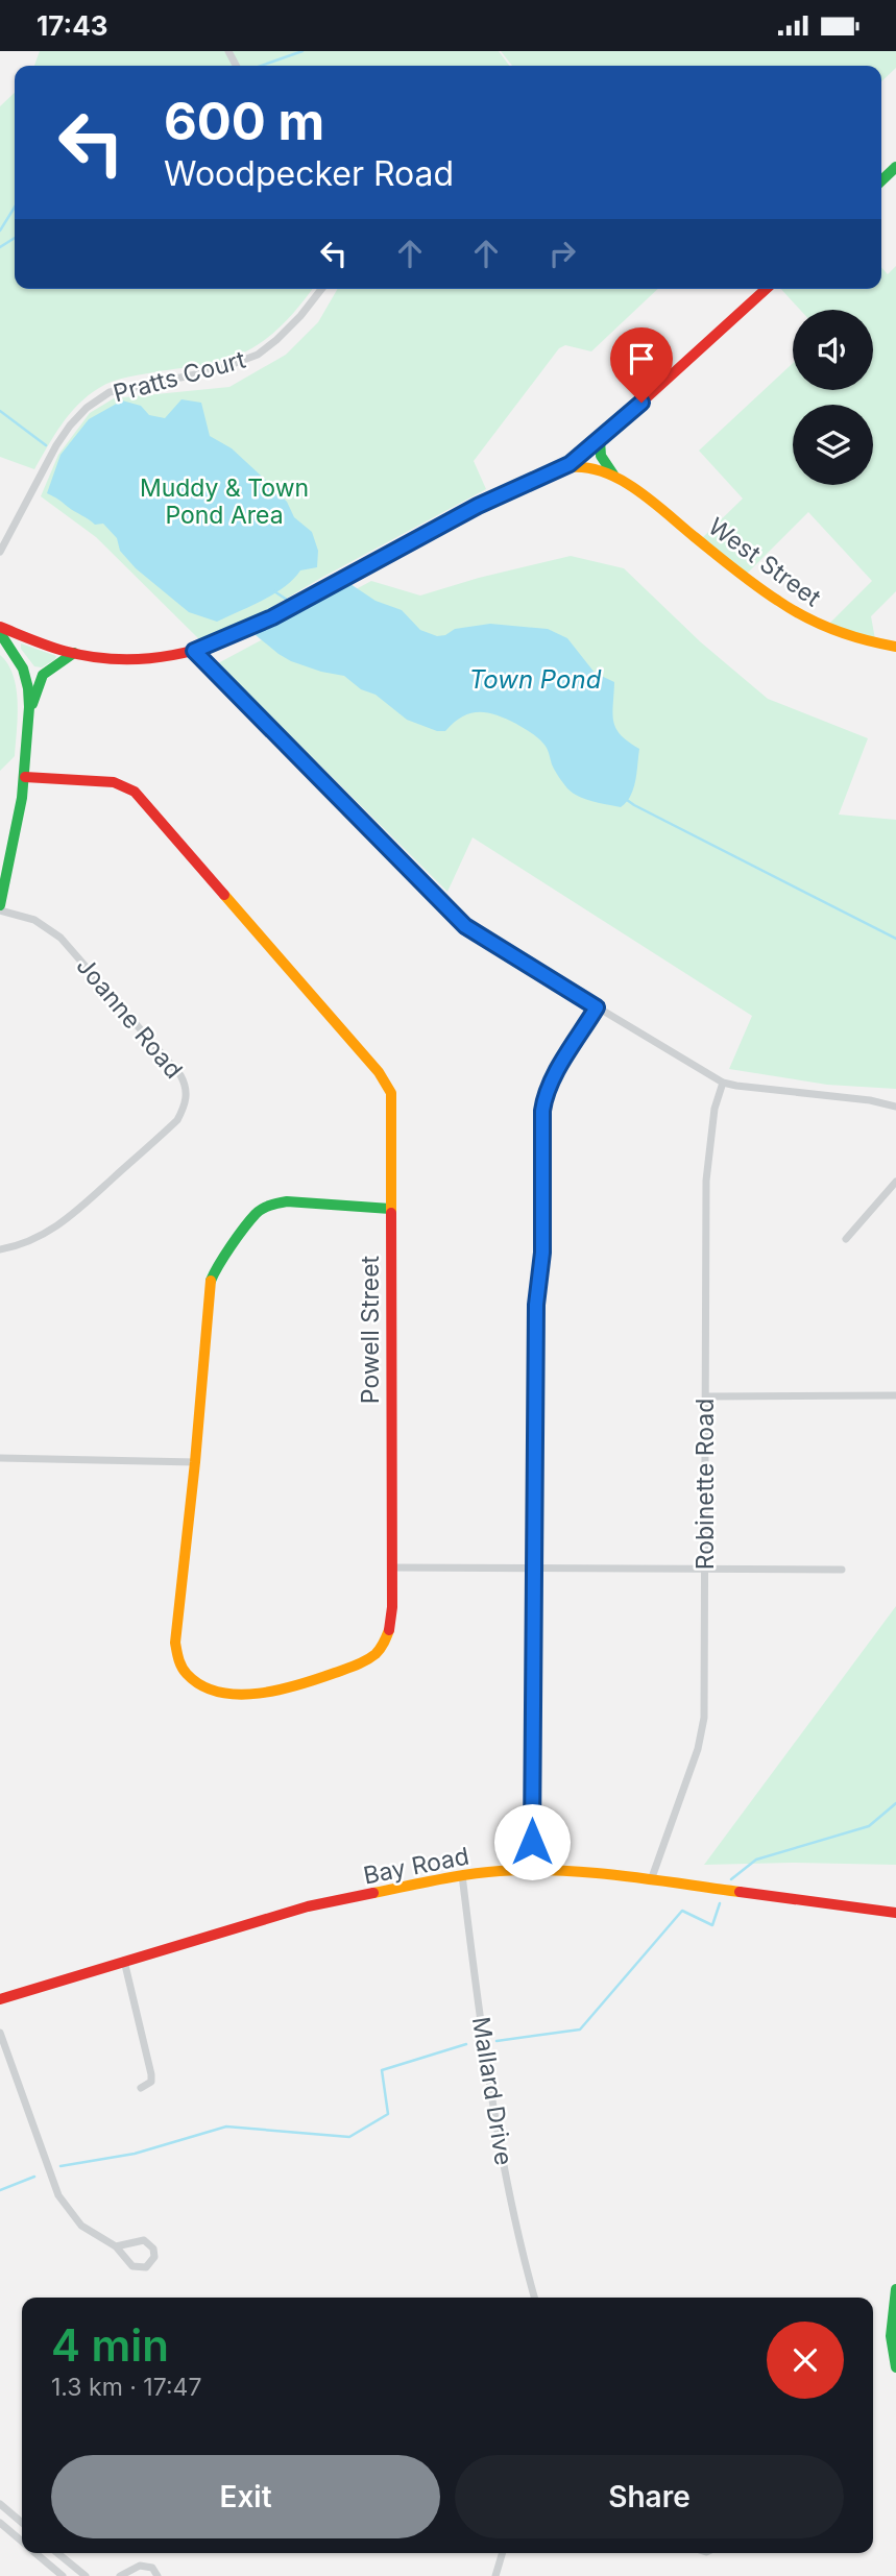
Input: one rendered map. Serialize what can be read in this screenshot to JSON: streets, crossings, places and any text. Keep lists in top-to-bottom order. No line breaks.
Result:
{"streets":{"street":["Pratts Court","West Street","Joanne Road","Powell Street","Robinette Road","Bay Road","Mallard Drive"]},"crossings":[["Robinette Road","Bay Road"],["Bay Road","Mallard Drive"]],"water":["Town Pond"],"parks":["Muddy & Town Pond Area"],"page":{"status":"17:43","turn":["600 m","Woodpecker Road"],"heading":["4 min","1.3 km · 17:47"],"buttons":["Exit","Share"]}}
